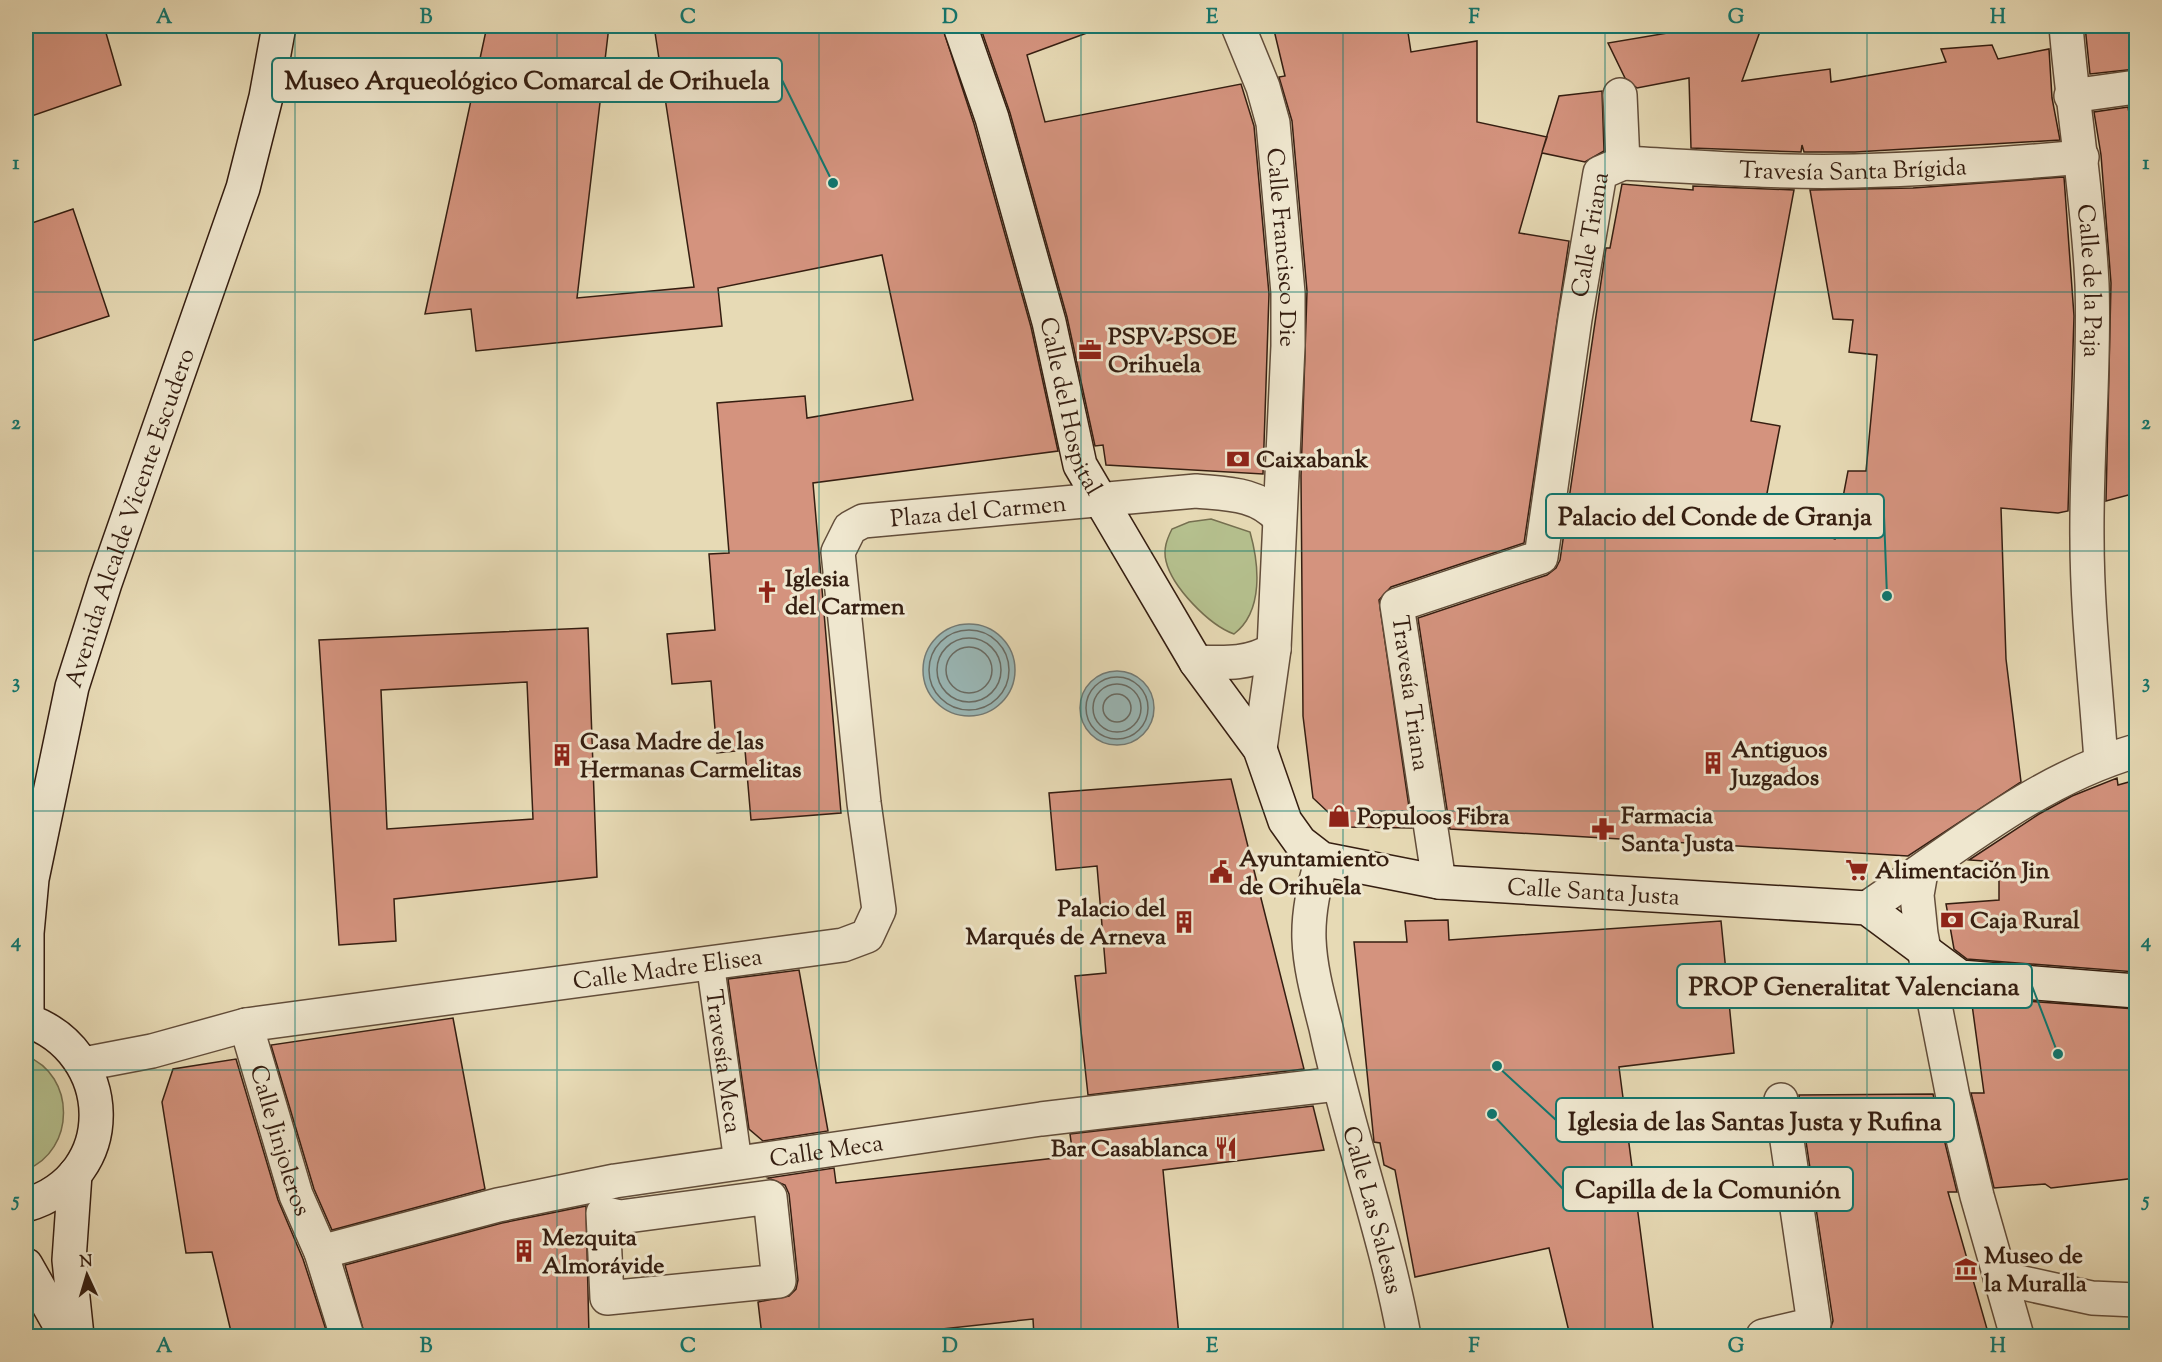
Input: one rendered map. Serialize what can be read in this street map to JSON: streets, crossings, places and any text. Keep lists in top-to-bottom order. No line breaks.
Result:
{"streets":{"street":["Travesía Santa Brígida","Calle Triana","Calle Francisco Die","Calle de la Paja","Calle del Hospital","Plaza del Carmen","Avenida Alcalde Vicente Escudero","Travesía Triana","Calle Santa Justa","Calle Madre Elisea","Calle Jinjoleros","Calle Meca","Calle Las Salesas"],"lane":["Travesía Meca"]},"crossings":[["Travesía Santa Brígida","Calle Triana"],["Travesía Santa Brígida","Calle de la Paja"],["Calle Triana","Travesía Triana"],["Calle Francisco Die","Calle del Hospital"],["Calle Francisco Die","Plaza del Carmen"],["Calle del Hospital","Plaza del Carmen"],["Plaza del Carmen","Calle Madre Elisea"],["Travesía Triana","Calle Santa Justa"],["Calle Santa Justa","Calle Las Salesas"],["Calle Madre Elisea","Travesía Meca"],["Calle Madre Elisea","Calle Jinjoleros"],["Travesía Meca","Calle Meca"],["Calle Jinjoleros","Calle Meca"],["Calle Meca","Calle Las Salesas"]],"places":{"other":["Museo Arqueológico Comarcal de Orihuela","Palacio del Conde de Granja","PROP Generalitat Valenciana","Iglesia de las Santas Justa y Rufina","Capilla de la Comunión"],"office":["PSPV-PSOE Orihuela"],"bank":["Caixabank","Caja Rural"],"church":["Iglesia del Carmen"],"building":["Casa Madre de las Hermanas Carmelitas","Antiguos Juzgados","Palacio del Marqués de Arneva","Mezquita Almorávide"],"shop":["Populoos Fibra"],"pharmacy":["Farmacia Santa Justa"],"supermarket":["Alimentación Jin"],"public building":["Ayuntamiento de Orihuela"],"restaurant":["Bar Casablanca"],"museum":["Museo de la Muralla"]},"north":"top","grid":{"columns":["A","B","C","D","E","F","G","H"],"rows":["1","2","3","4","5"]}}
